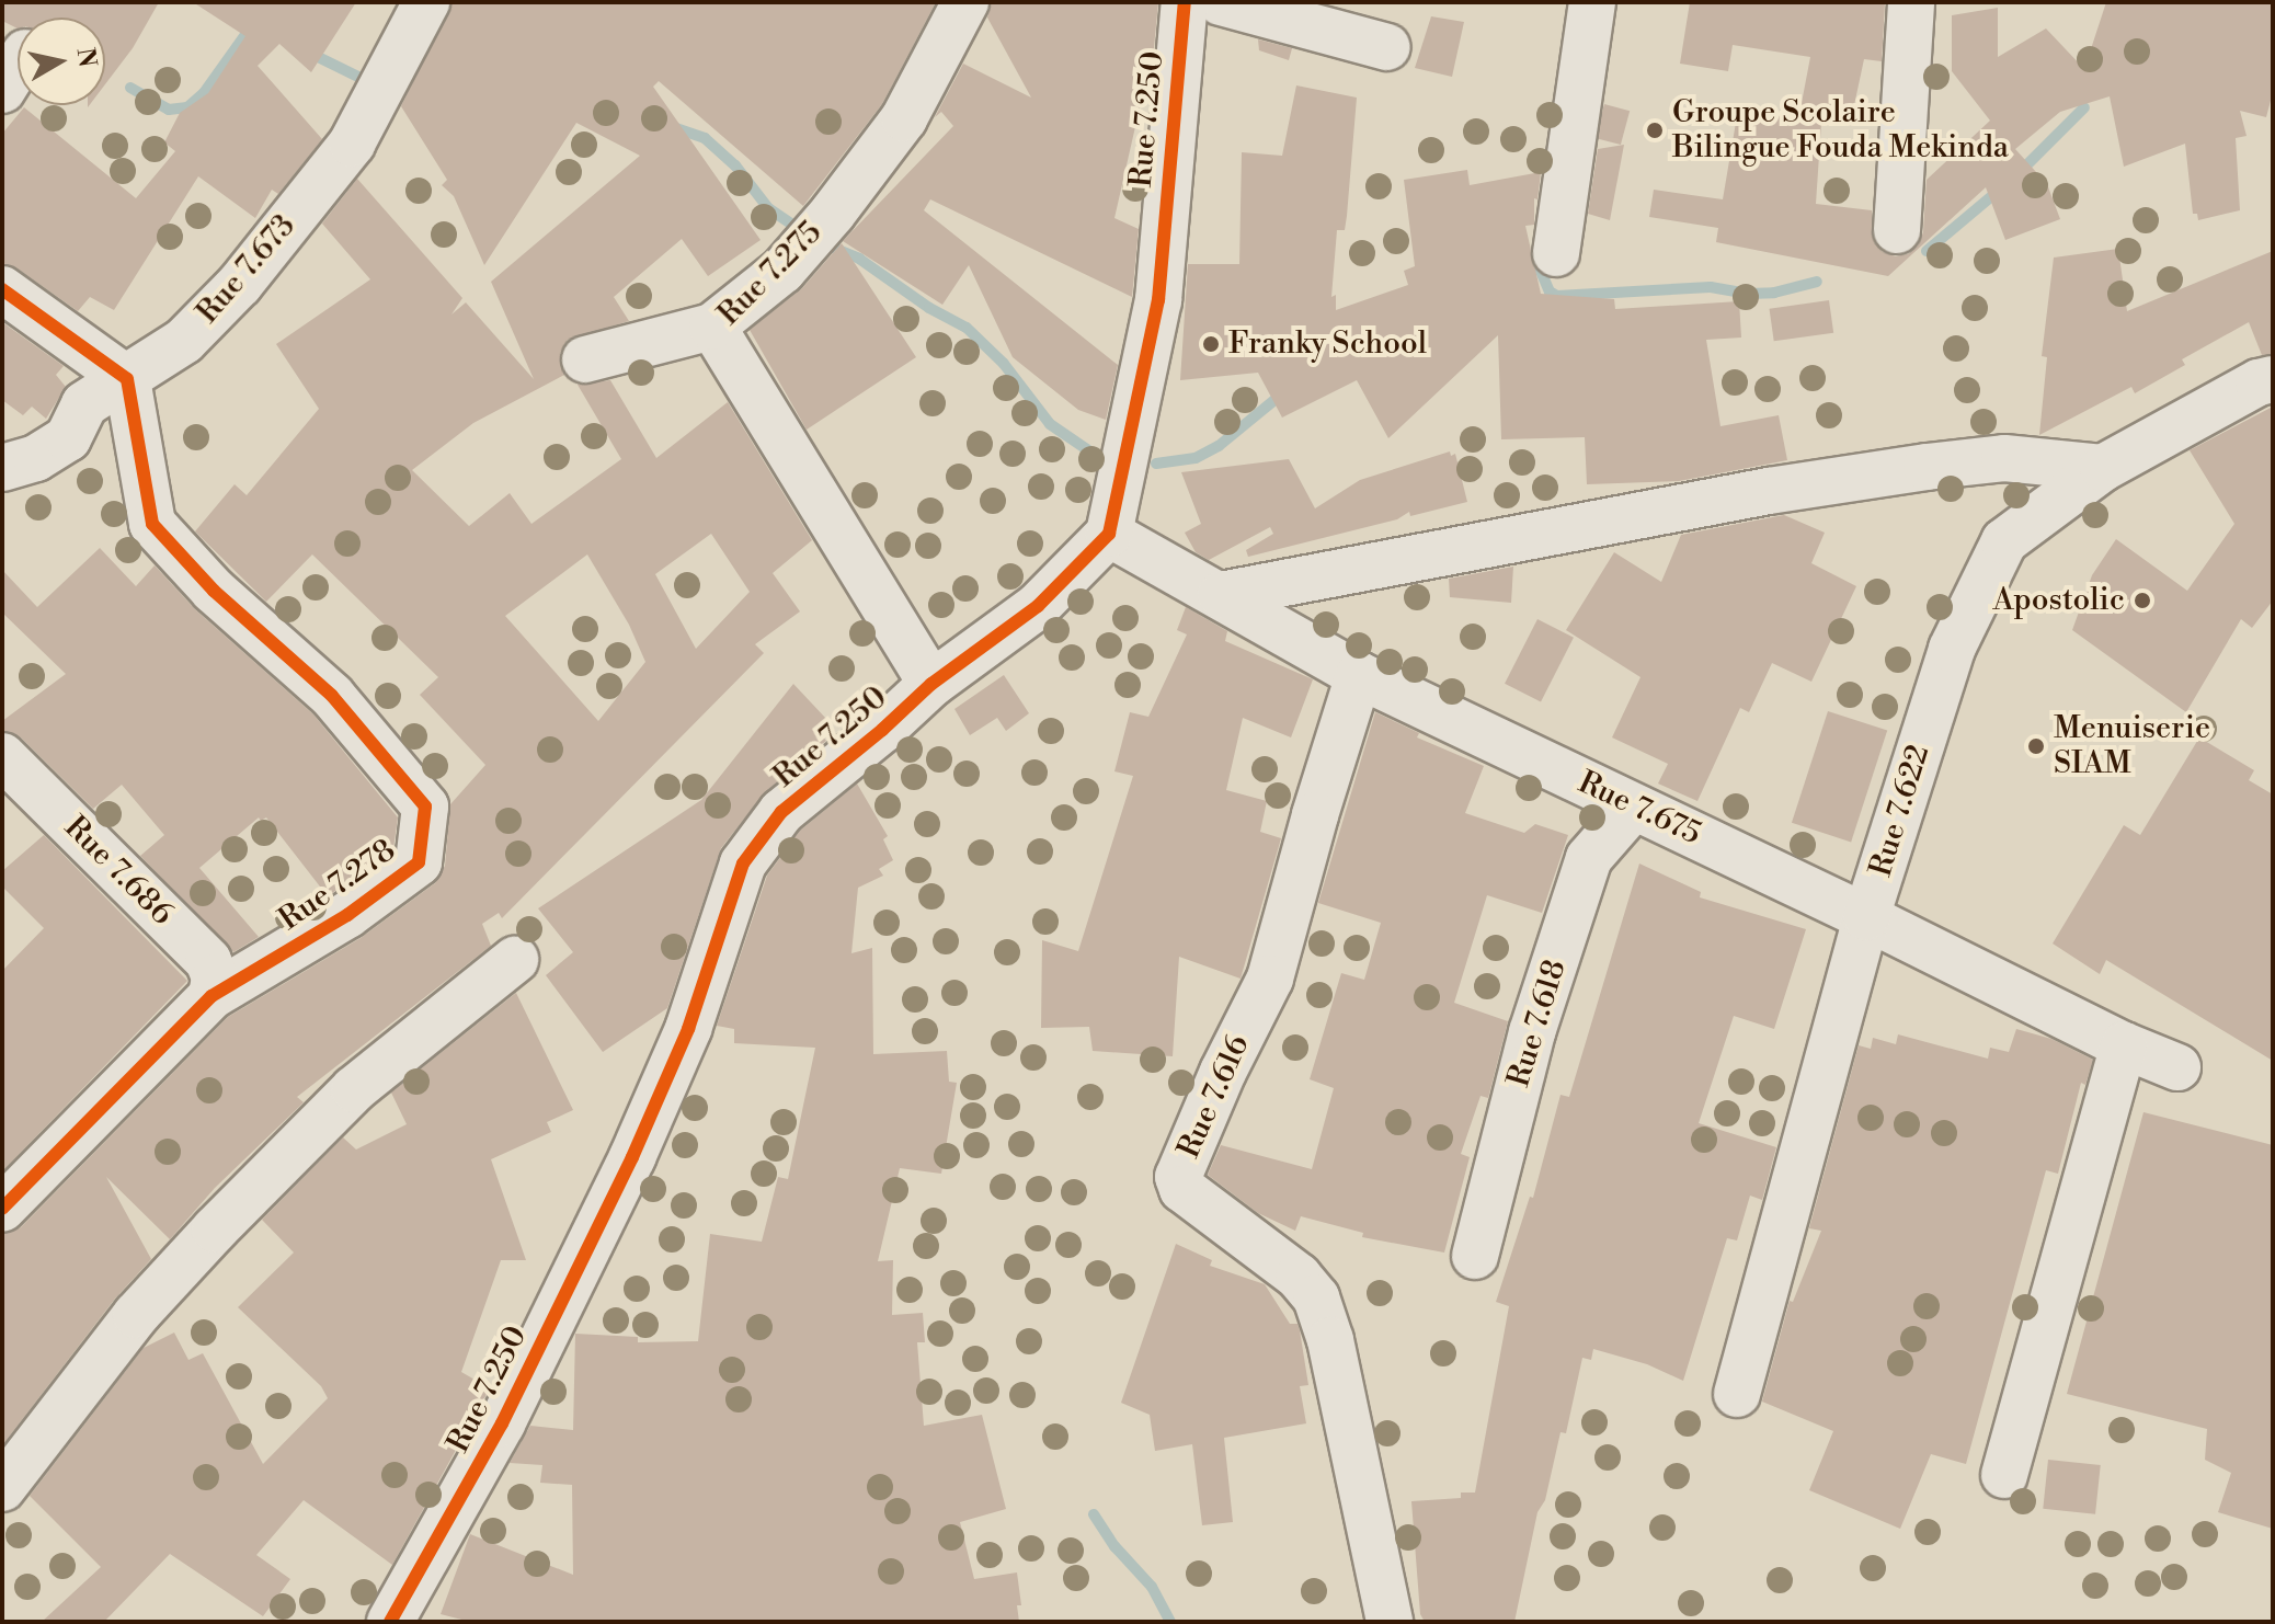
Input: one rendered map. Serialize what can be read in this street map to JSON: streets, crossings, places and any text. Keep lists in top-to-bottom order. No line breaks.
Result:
{"streets":{"street":["Rue 7.250","Rue 7.673","Rue 7.275","Rue 7.675","Rue 7.622","Rue 7.686","Rue 7.278","Rue 7.618","Rue 7.616"]},"crossings":[["Rue 7.250","Rue 7.275"],["Rue 7.250","Rue 7.675"],["Rue 7.673","Rue 7.278"],["Rue 7.675","Rue 7.622"],["Rue 7.675","Rue 7.618"],["Rue 7.675","Rue 7.616"],["Rue 7.686","Rue 7.278"]],"places":["Groupe Scolaire Bilingue Fouda Mekinda","Franky School","Apostolic","Menuiserie SIAM"],"north":"right"}
